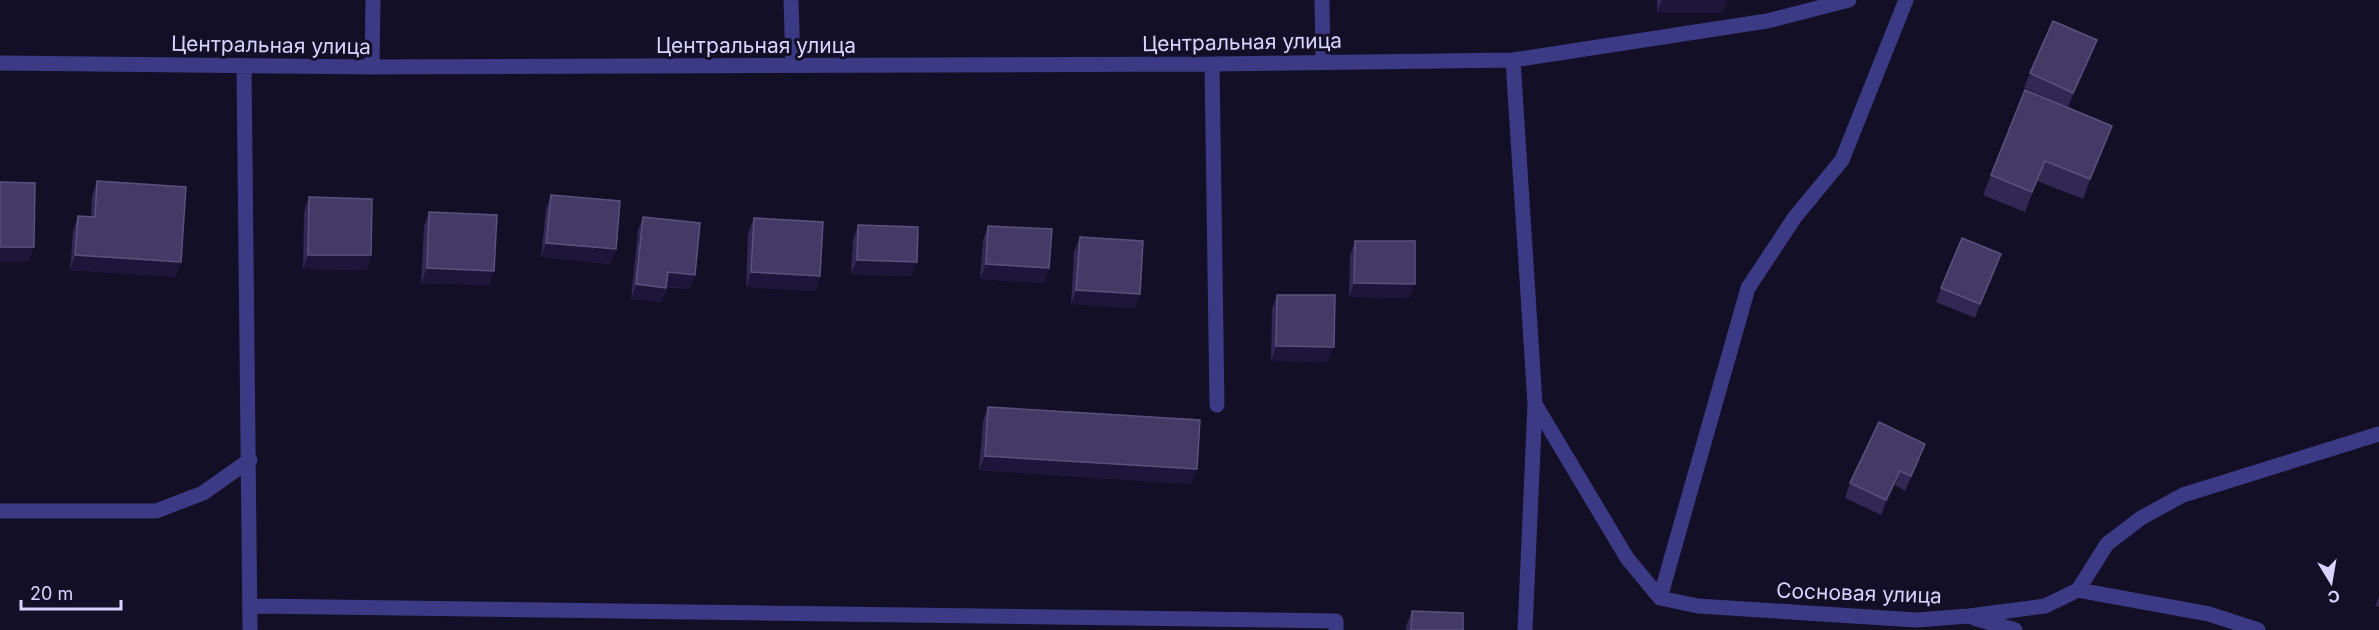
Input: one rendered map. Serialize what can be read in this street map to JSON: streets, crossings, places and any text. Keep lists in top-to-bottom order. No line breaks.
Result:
{"streets":{"street":["Центральная улица","Сосновая улица"]},"scale_bar":"20 m","north":"bottom"}
